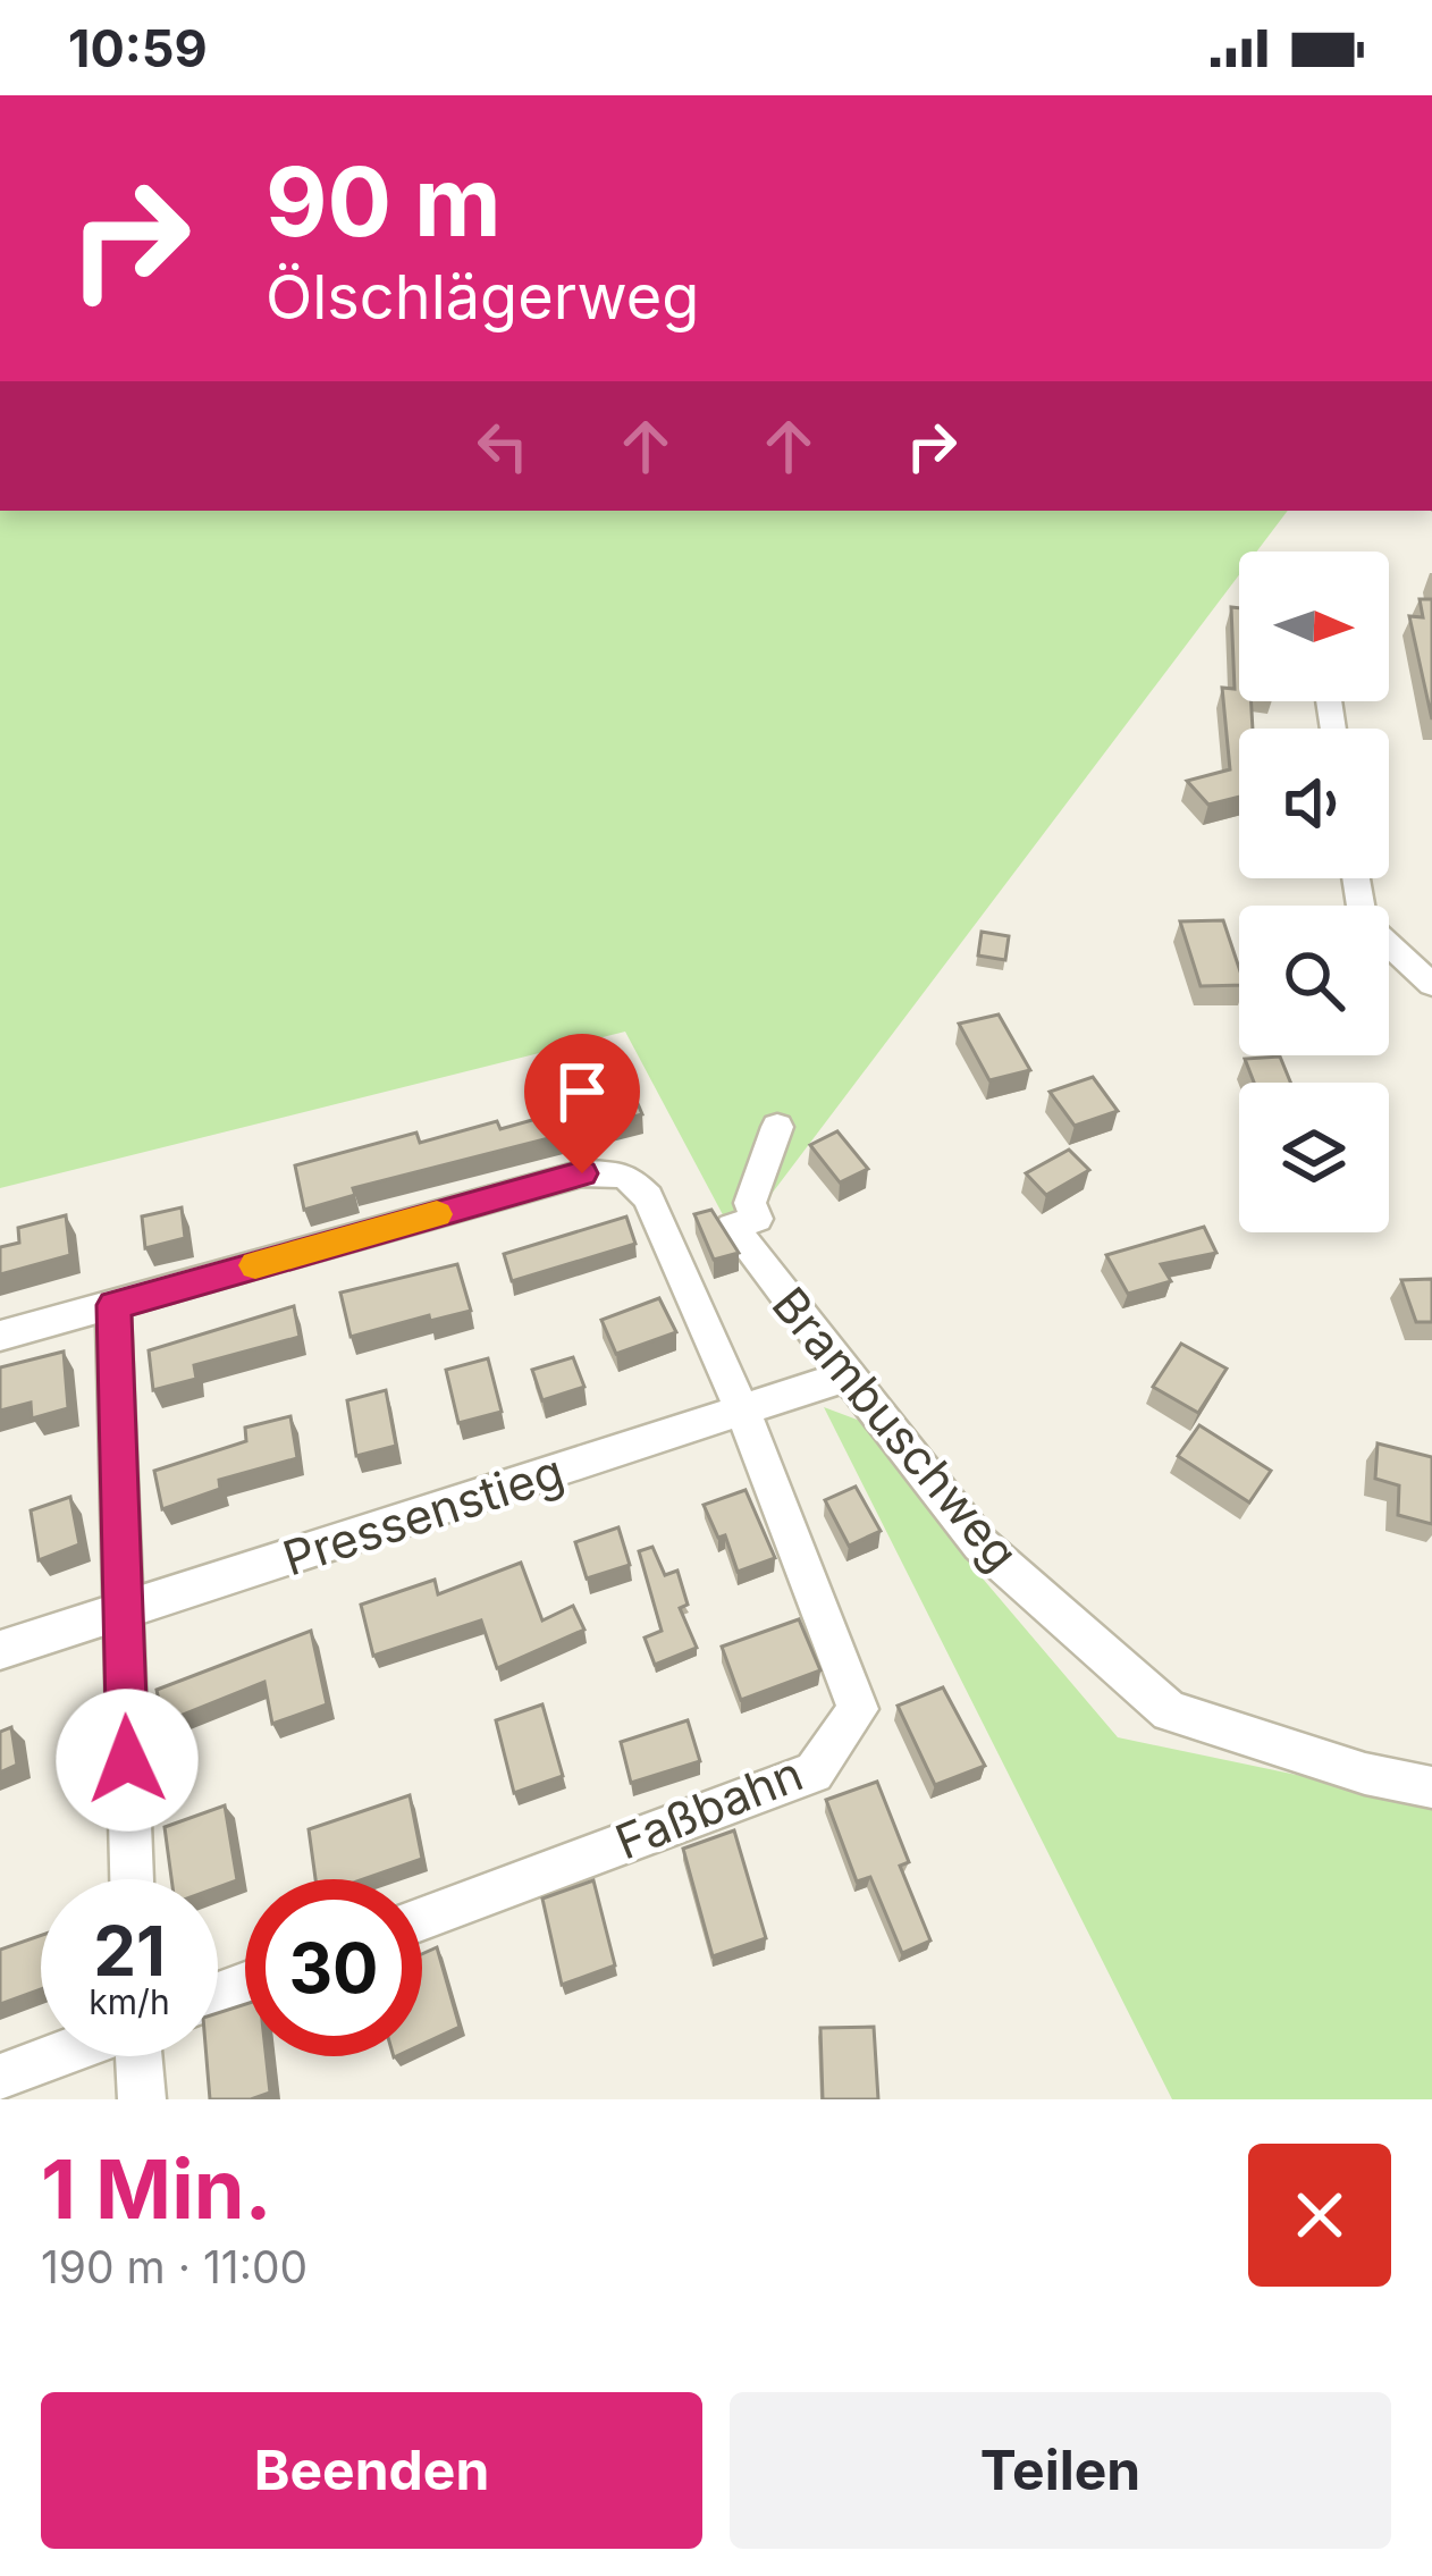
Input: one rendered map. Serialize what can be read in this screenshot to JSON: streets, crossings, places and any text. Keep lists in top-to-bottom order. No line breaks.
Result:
{"streets":{"street":["Brambuschweg","Pressenstieg","Faßbahn"]},"crossings":[["Brambuschweg","Pressenstieg"],["Pressenstieg","Faßbahn"]],"north":"right","page":{"status":"10:59","turn":["90 m","Ölschlägerweg"],"speed":"21 km/h","limit":"30","heading":["1 Min.","190 m · 11:00"],"buttons":["Beenden","Teilen"]}}
